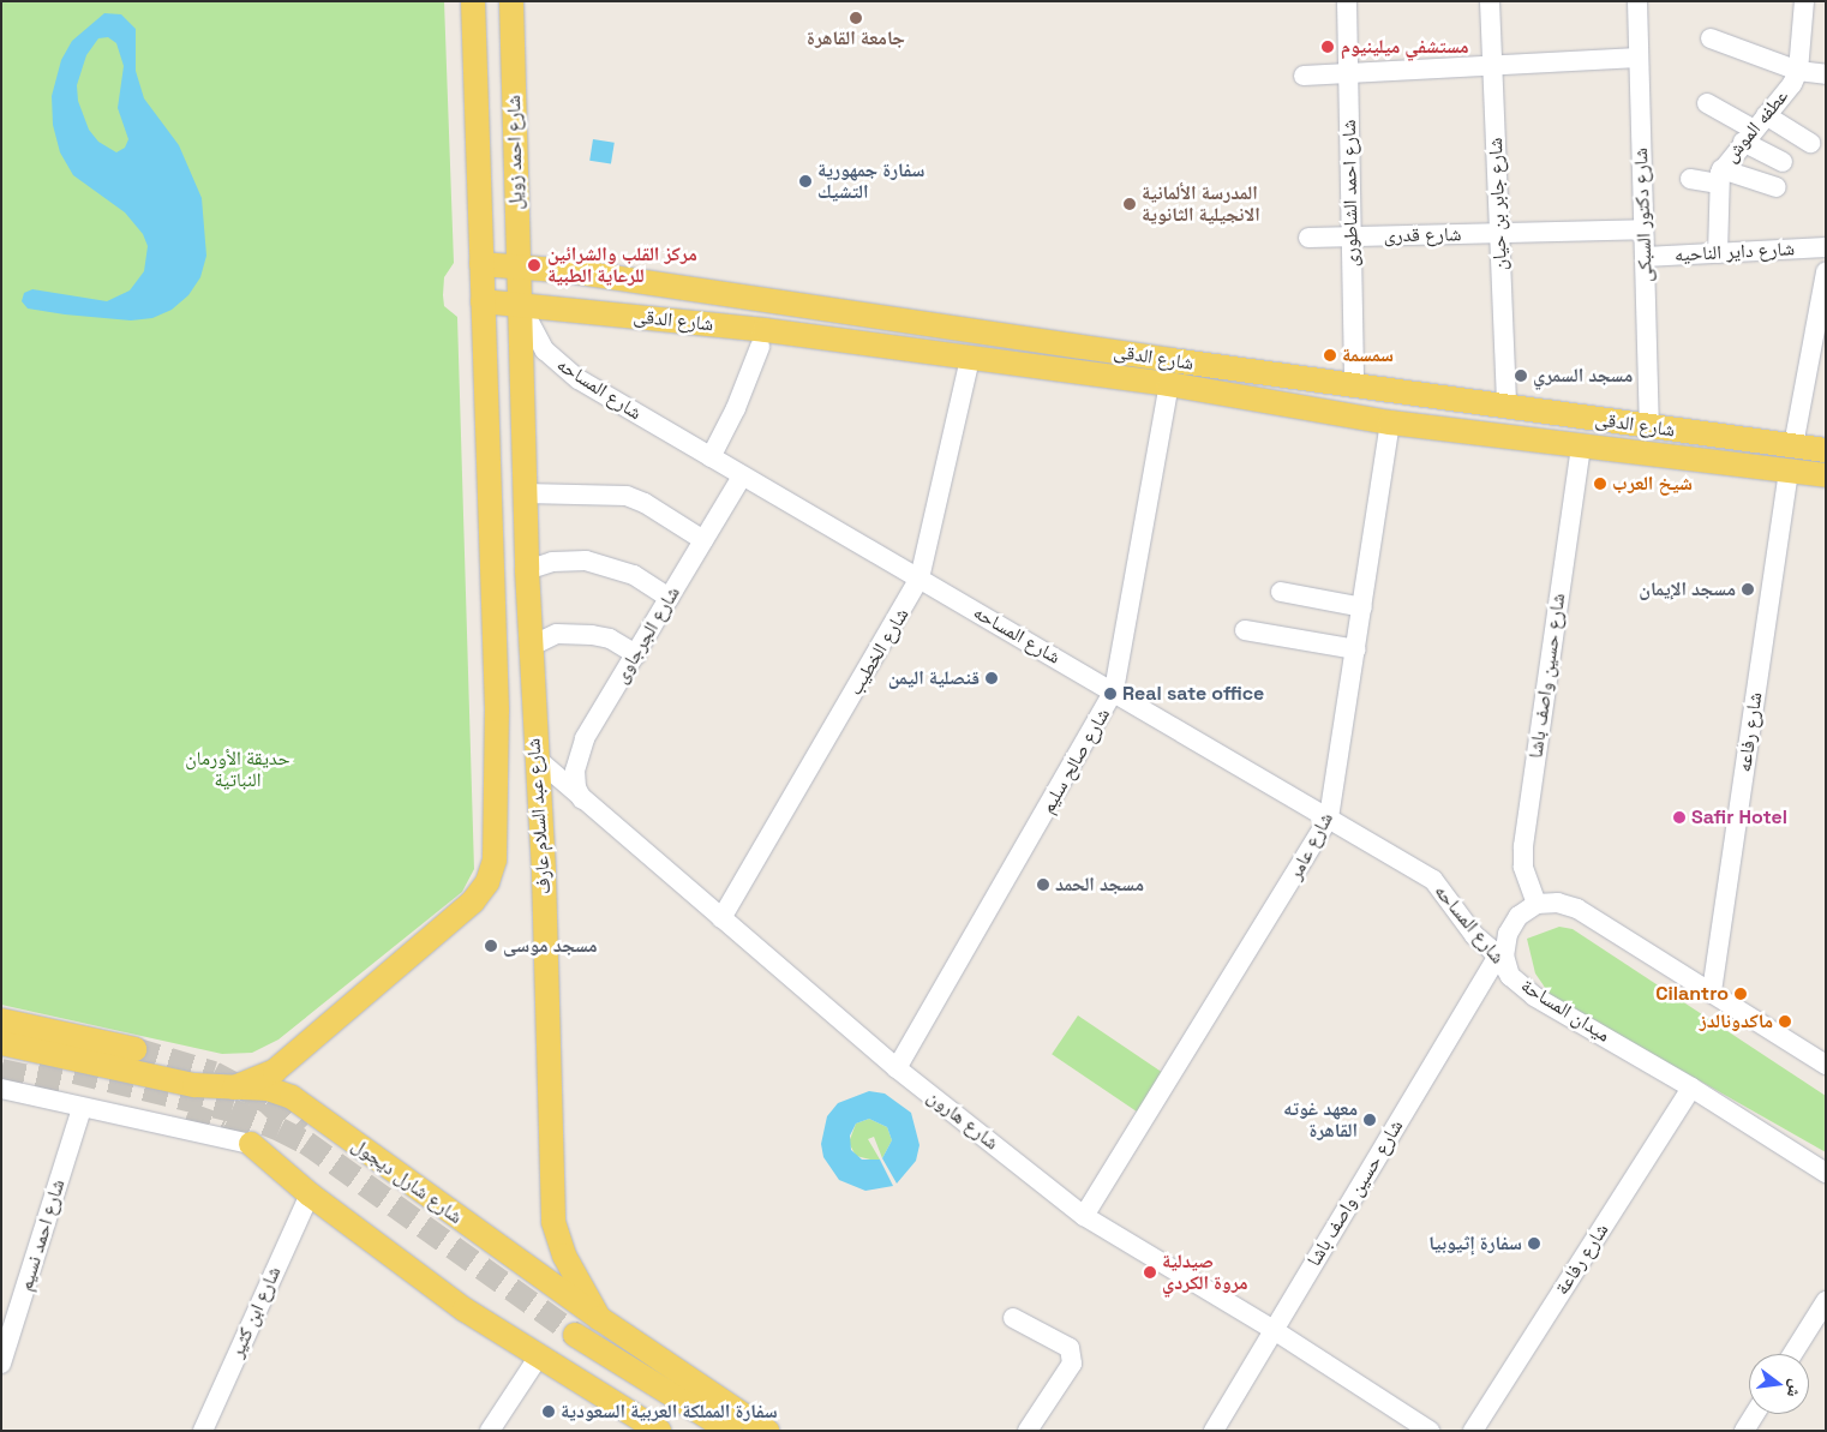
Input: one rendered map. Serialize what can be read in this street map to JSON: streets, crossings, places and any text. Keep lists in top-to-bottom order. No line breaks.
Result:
{"streets":{"main road":["شارع احمد زويل","شارع الدقى","شارع عبد السلام عارف","شارع شارل ديجول"],"street":["عطفه الموش","شارع احمد الشاطورى","شارع جابر بن حيان","شارع دكتور السبكى","شارع قدرى","شارع داير الناحيه","شارع المساحه","شارع الجرجاوى","شارع الخطيب","شارع حسين واصف باشا","شارع رفاعه","شارع صالح سليم","شارع عامر","ميدان المساحة","شارع هارون","شارع احمد نسيم","شارع رفاعة","شارع ابن كثير"]},"crossings":[["عطفه الموش","شارع داير الناحيه"],["شارع احمد زويل","شارع الدقى"],["شارع احمد زويل","شارع المساحه"],["شارع احمد زويل","شارع عبد السلام عارف"],["شارع احمد الشاطورى","شارع قدرى"],["شارع احمد الشاطورى","شارع الدقى"],["شارع جابر بن حيان","شارع قدرى"],["شارع جابر بن حيان","شارع الدقى"],["شارع دكتور السبكى","شارع قدرى"],["شارع دكتور السبكى","شارع داير الناحيه"],["شارع دكتور السبكى","شارع الدقى"],["شارع الدقى","شارع المساحه"],["شارع الدقى","شارع الخطيب"],["شارع الدقى","شارع حسين واصف باشا"],["شارع الدقى","شارع رفاعه"],["شارع الدقى","شارع صالح سليم"],["شارع الدقى","شارع عبد السلام عارف"],["شارع الدقى","شارع عامر"],["شارع المساحه","شارع الجرجاوى"],["شارع المساحه","شارع الخطيب"],["شارع المساحه","شارع حسين واصف باشا"],["شارع المساحه","شارع صالح سليم"],["شارع المساحه","شارع عبد السلام عارف"],["شارع المساحه","شارع عامر"],["شارع المساحه","ميدان المساحة"],["شارع الجرجاوى","شارع هارون"],["شارع الخطيب","شارع هارون"],["شارع حسين واصف باشا","ميدان المساحة"],["شارع حسين واصف باشا","شارع هارون"],["شارع صالح سليم","شارع هارون"],["شارع عبد السلام عارف","شارع هارون"],["شارع عبد السلام عارف","شارع شارل ديجول"],["شارع عامر","شارع هارون"],["ميدان المساحة","شارع رفاعة"]],"parks":["حديقة الأورمان النباتية"],"places":["جامعة القاهرة","مستشفي ميلينيوم","سفارة جمهورية التشيك","المدرسة الألمانية الانجيلية الثانوية","مركز القلب والشرائين للرعاية الطبية","سمسمة","مسجد السمري","شيخ العرب","مسجد الإيمان","قنصلية اليمن","Real sate office","Safir Hotel","مسجد الحمد","مسجد موسى","Cilantro","ماكدونالدز","معهد غوته القاهرة","سفارة إثيوبيا","صيدلية مروة الكردي","سفارة المملكة العربية السعودية"],"north":"right"}
